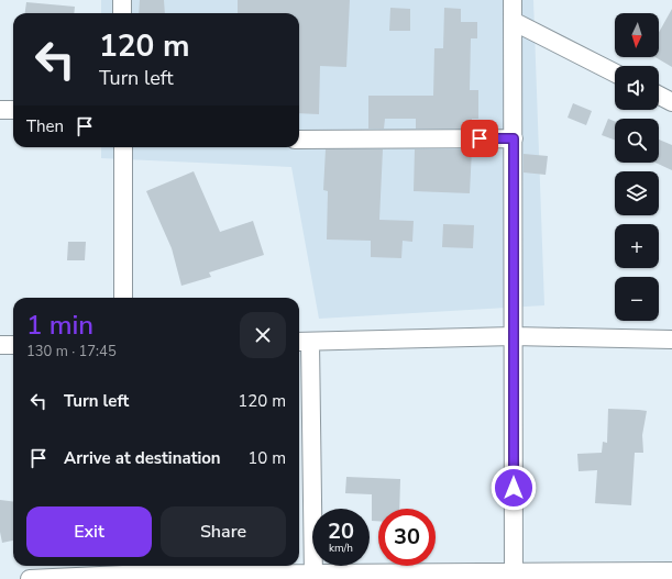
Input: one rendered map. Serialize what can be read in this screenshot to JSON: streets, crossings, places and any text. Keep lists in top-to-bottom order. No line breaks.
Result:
{"north":"bottom","page":{"map_buttons":["+","−"],"turn":["120 m","Turn left"],"then":"Then","heading":["1 min","130 m · 17:45"],"list":[{"name":"Turn left","value":"120 m"},{"name":"Arrive at destination","value":"10 m"}],"buttons":["Exit","Share"],"speed":"20 km/h","limit":"30"}}
